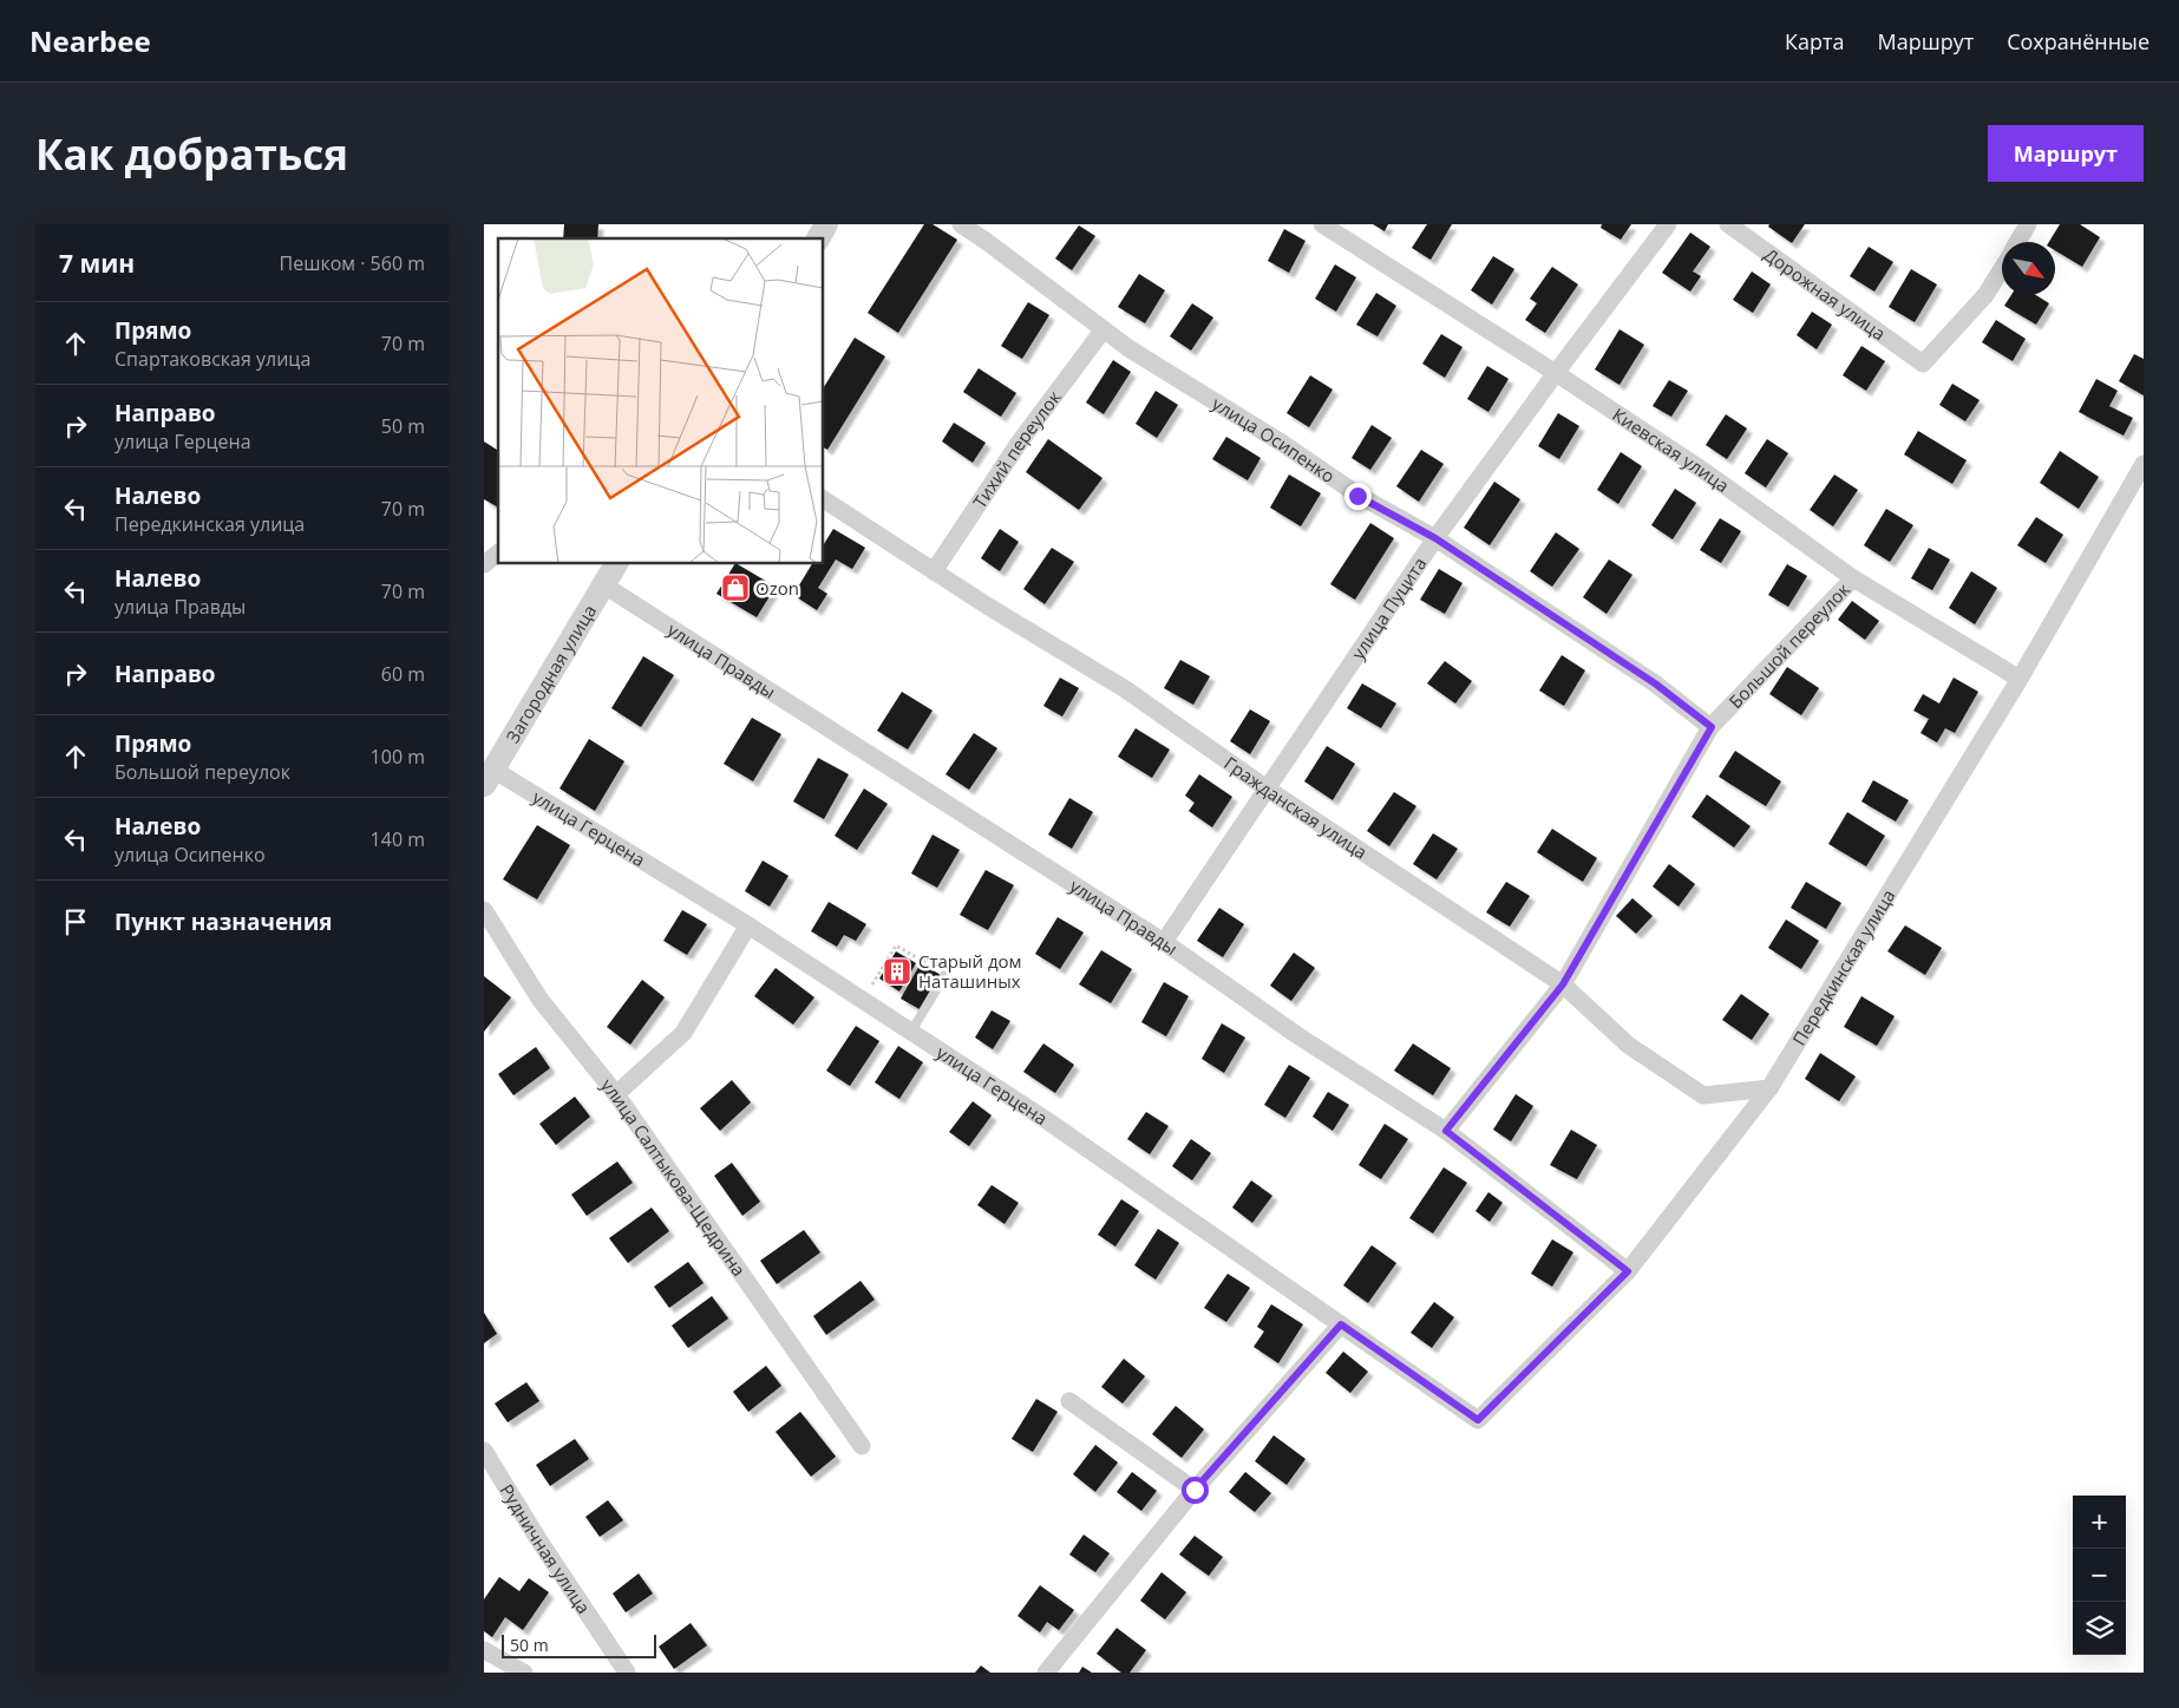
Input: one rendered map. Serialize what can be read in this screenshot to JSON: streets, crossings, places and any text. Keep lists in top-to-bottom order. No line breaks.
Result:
{"streets":{"street":["Дорожная улица","улица Осипенко","Тихий переулок","Киевская улица","улица Пуцита","Большой переулок","улица Правды","Загородная улица","Гражданская улица","улица Герцена","Передкинская улица","улица Салтыкова-Щедрина","Рудничная улица"]},"crossings":[["улица Осипенко","Тихий переулок"],["улица Осипенко","улица Пуцита"],["улица Осипенко","Большой переулок"],["Тихий переулок","Гражданская улица"],["Киевская улица","улица Пуцита"],["Киевская улица","Большой переулок"],["Киевская улица","Передкинская улица"],["улица Пуцита","улица Правды"],["улица Пуцита","Гражданская улица"],["Большой переулок","улица Правды"],["Большой переулок","Гражданская улица"],["улица Правды","Загородная улица"],["улица Правды","Передкинская улица"],["Загородная улица","улица Герцена"],["Гражданская улица","Передкинская улица"],["улица Герцена","Передкинская улица"]],"places":{"shop":["Ozon"],"building":["Старый дом Наташиных"]},"scale_bar":"50 m","north":"bottom right","page":{"header":"Nearbee","nav":["Карта","Маршрут","Сохранённые"],"buttons":"Маршрут","title":"Как добраться","heading":["7 мин","Пешком · 560 m"],"list":[["Прямо","Спартаковская улица","70 m"],["Направо","улица Герцена","50 m"],["Налево","Передкинская улица","70 m"],["Налево","улица Правды","70 m"],["Направо","60 m"],["Прямо","Большой переулок","100 m"],["Налево","улица Осипенко","140 m"],"Пункт назначения"],"map_buttons":["+","−"],"scale":"50 m"}}
